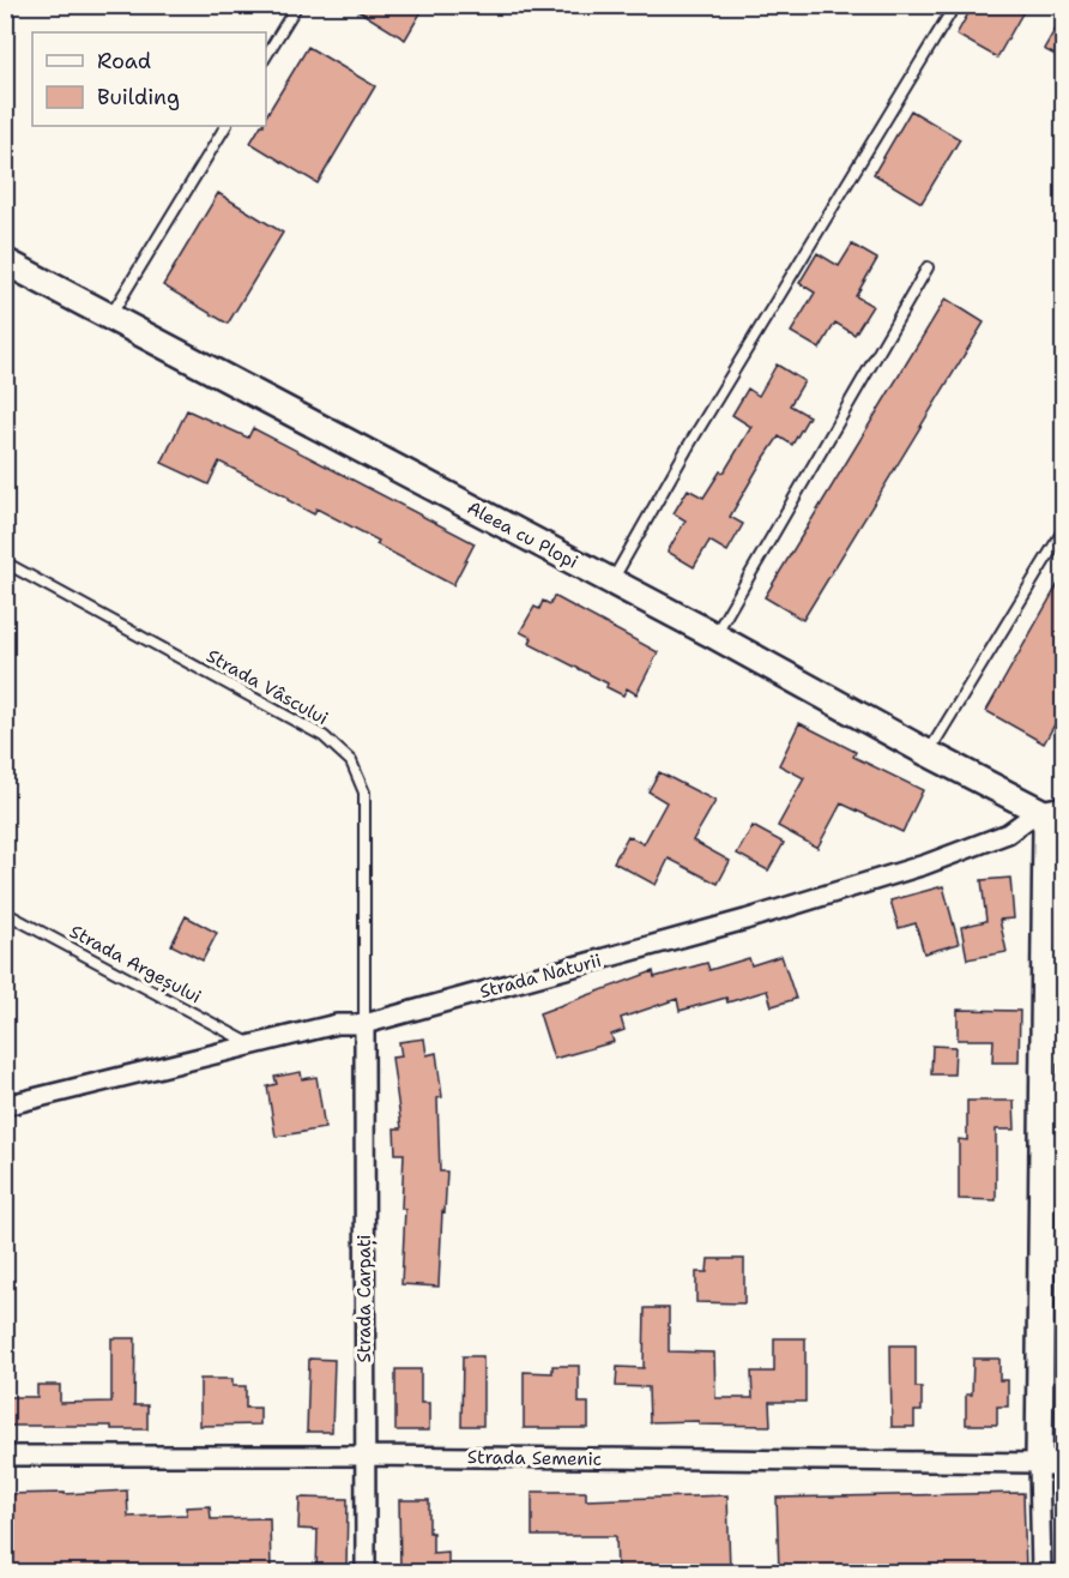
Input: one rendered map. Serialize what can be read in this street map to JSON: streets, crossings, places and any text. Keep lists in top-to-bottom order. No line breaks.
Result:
{"streets":{"street":["Aleea cu Plopi","Strada Naturii","Strada Carpați","Strada Semenic"],"lane":["Strada Vâscului","Strada Argeșului"]},"crossings":[["Aleea cu Plopi","Strada Naturii"],["Strada Vâscului","Strada Naturii"],["Strada Vâscului","Strada Carpați"],["Strada Argeșului","Strada Naturii"],["Strada Naturii","Strada Carpați"],["Strada Carpați","Strada Semenic"]],"legend":["Road","Building"]}
